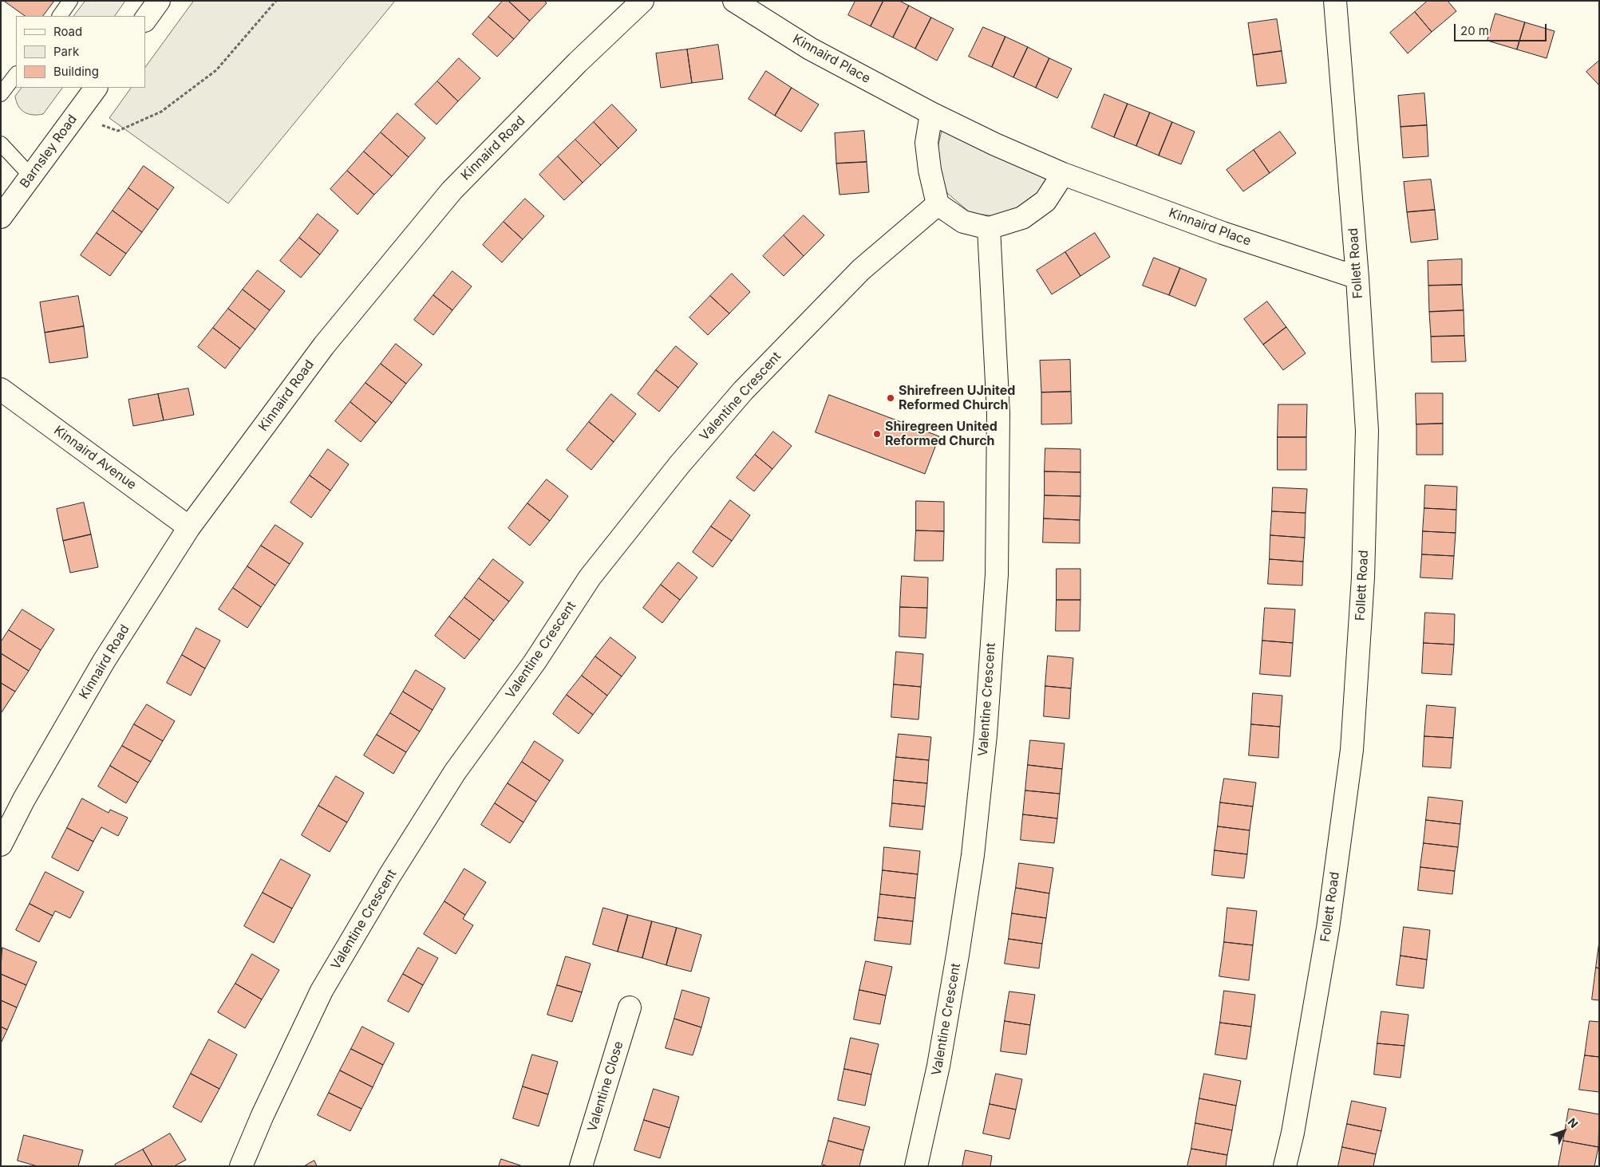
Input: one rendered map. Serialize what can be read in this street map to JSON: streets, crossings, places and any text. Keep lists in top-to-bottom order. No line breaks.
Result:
{"streets":{"street":["Kinnaird Place","Kinnaird Road","Barnsley Road","Follett Road","Valentine Crescent","Kinnaird Avenue","Valentine Close"]},"crossings":[["Kinnaird Place","Follett Road"],["Kinnaird Road","Kinnaird Avenue"]],"places":["Shirefreen UJnited Reformed Church","Shiregreen United Reformed Church"],"legend":["Road","Park","Building"],"scale_bar":"20 m","north":"top right"}
